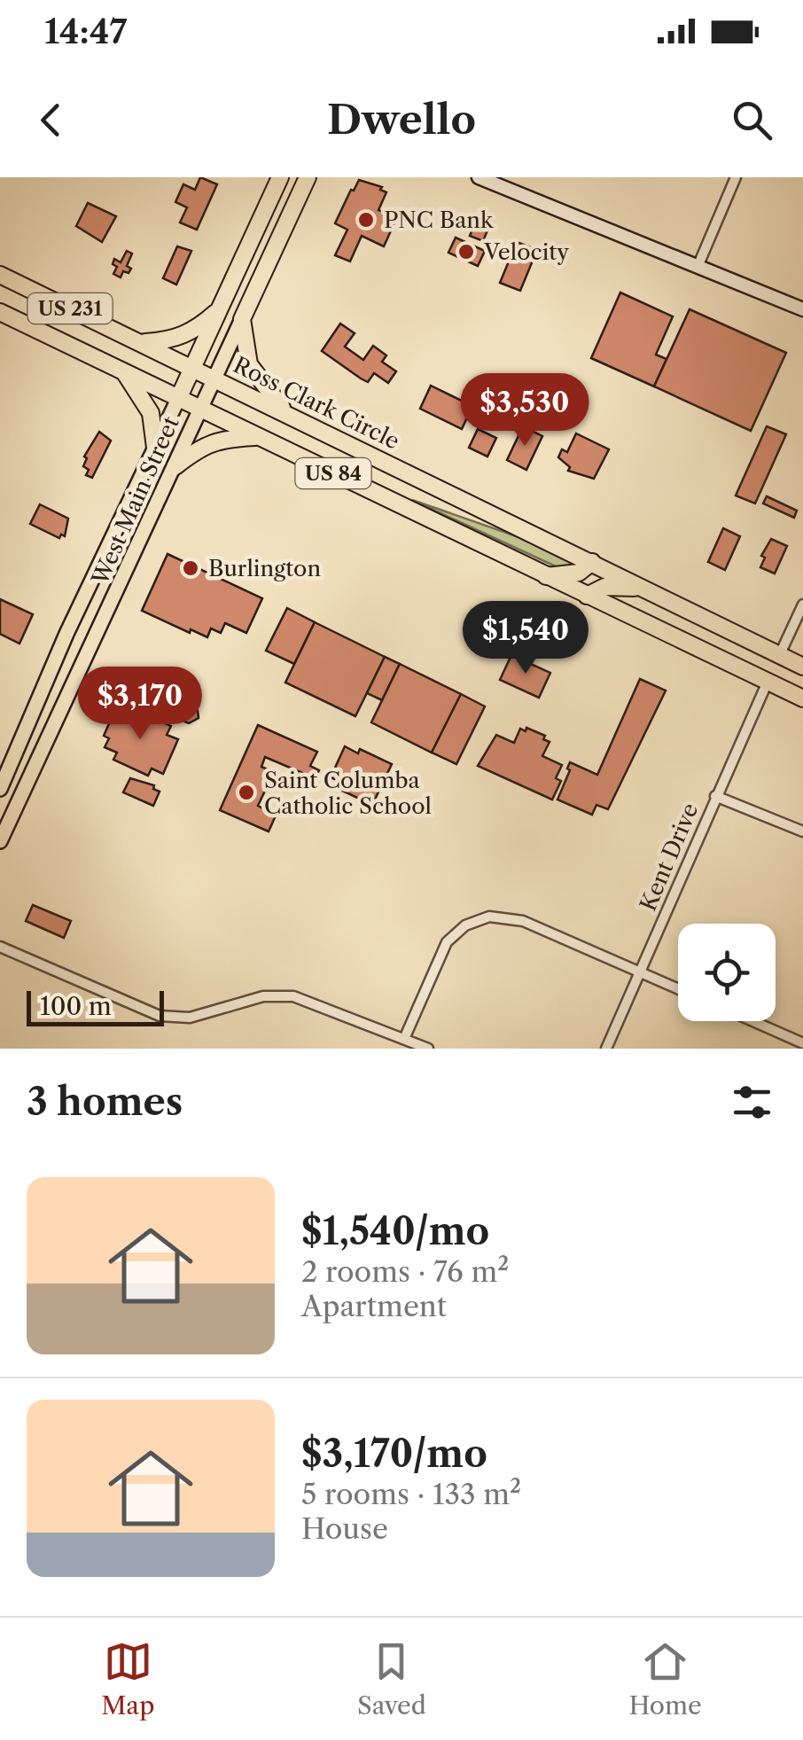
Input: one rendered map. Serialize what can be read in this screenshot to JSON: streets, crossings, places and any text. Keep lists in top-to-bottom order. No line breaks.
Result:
{"streets":{"highway":["US 231","Ross Clark Circle","US 84","West Main Street"],"street":["Kent Drive"]},"crossings":[["US 231","US 84"],["US 231","West Main Street"],["Ross Clark Circle","US 84"],["Ross Clark Circle","West Main Street"],["US 84","West Main Street"],["US 84","Kent Drive"]],"places":["PNC Bank","Velocity","Burlington","Saint Columba Catholic School"],"scale_bar":"100 m","page":{"status":"14:47","header":"Dwello","price":["$3,530","$1,540","$3,170"],"scale":"100 m","heading":"3 homes","list":[{"name":"$1,540/mo","note":"2 rooms · 76 m² · Apartment"},{"name":"$3,170/mo","note":"5 rooms · 133 m² · House"}],"tabs":["Map","Saved","Home"]}}
